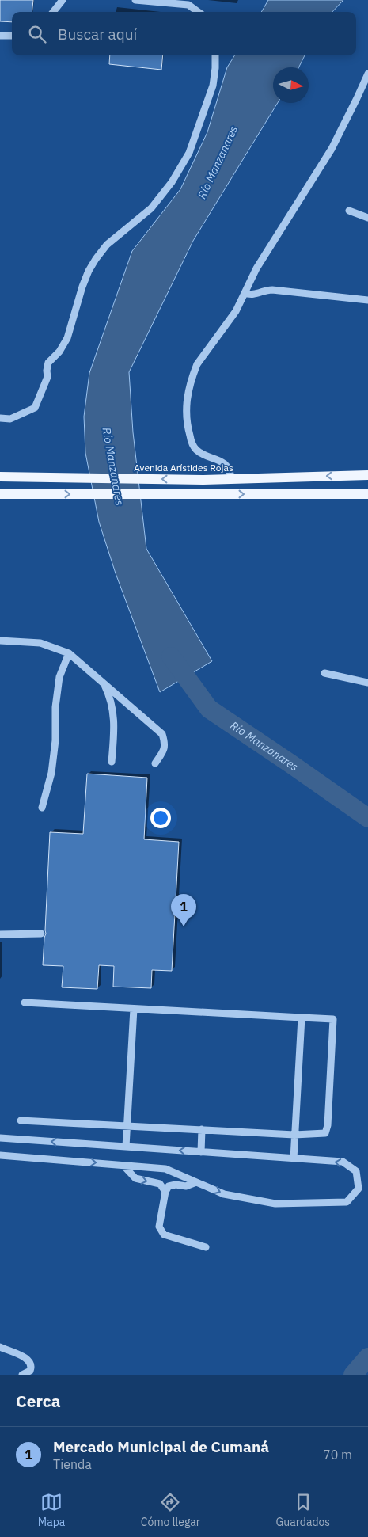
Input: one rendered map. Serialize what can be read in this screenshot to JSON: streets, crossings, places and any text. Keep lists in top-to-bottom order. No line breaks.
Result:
{"streets":{"main road":["Avenida Arístides Rojas"]},"water":["Río Manzanares"],"north":"right","page":{"search":"Buscar aquí","pins":"1","heading":"Cerca","list":[{"mark":"1","name":"Mercado Municipal de Cumaná","note":"Tienda","value":"70 m"}],"nav":["Mapa","Cómo llegar","Guardados"]}}
